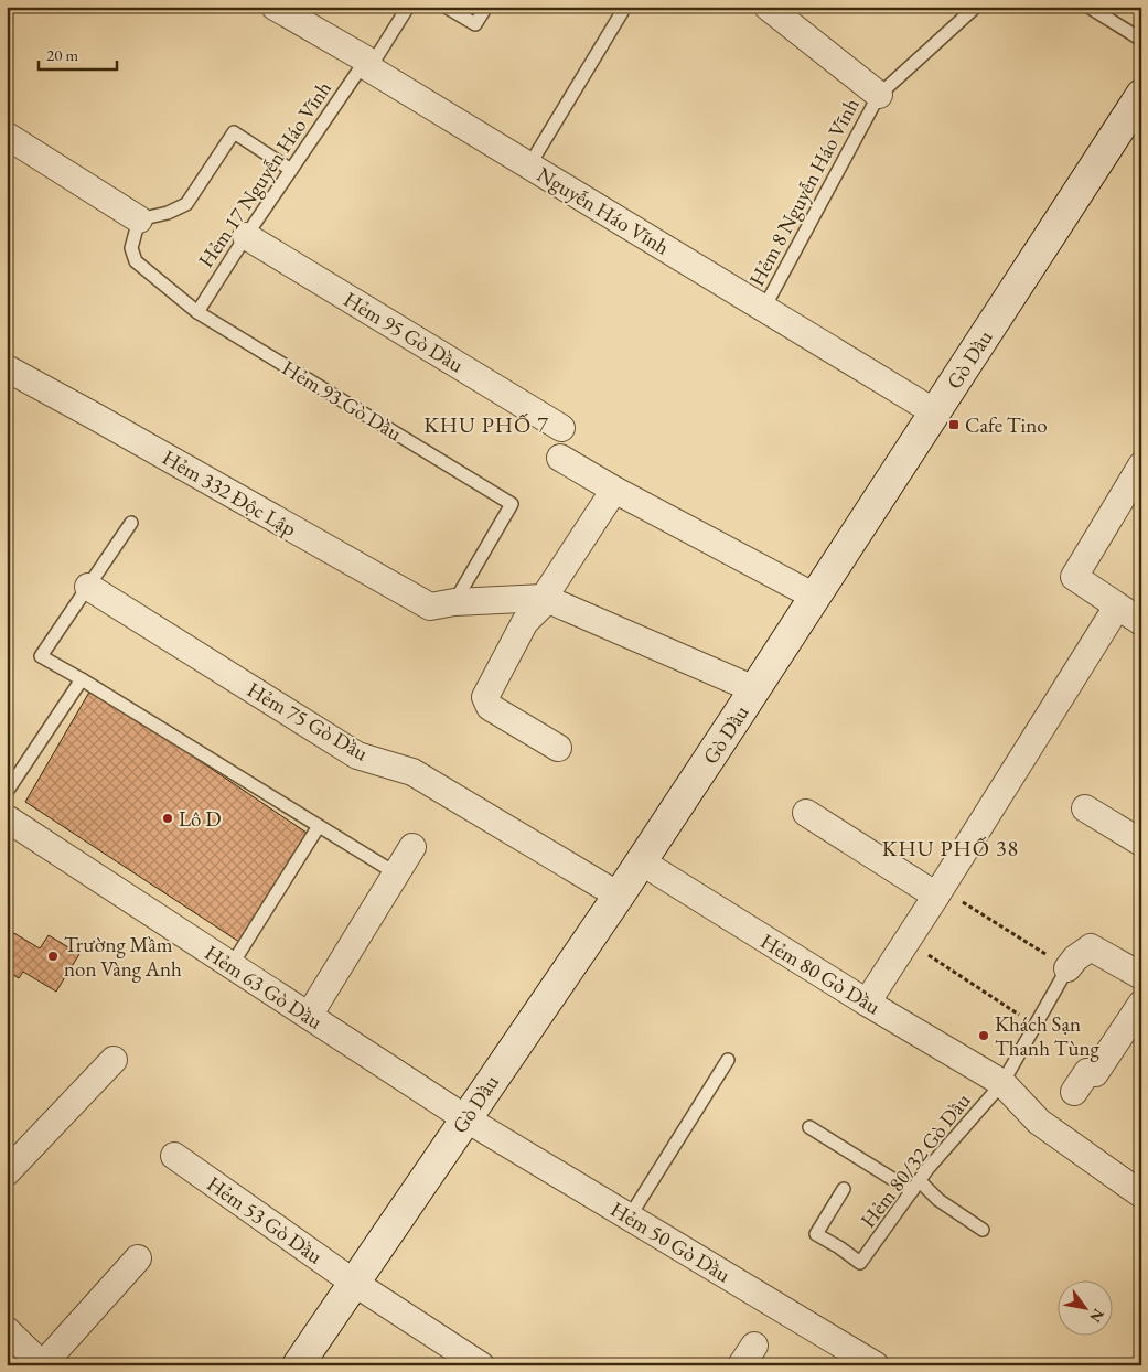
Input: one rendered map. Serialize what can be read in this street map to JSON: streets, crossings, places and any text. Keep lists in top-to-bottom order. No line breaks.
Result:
{"streets":{"street":["Nguyễn Háo Vĩnh","Hẻm 95 Gò Dầu","Gò Dầu","Hẻm 332 Độc Lập","Hẻm 75 Gò Dầu","Hẻm 80 Gò Dầu","Hẻm 63 Gò Dầu","Hẻm 53 Gò Dầu","Hẻm 50 Gò Dầu"],"lane":["Hẻm 17 Nguyễn Háo Vĩnh","Hẻm 8 Nguyễn Háo Vĩnh","Hẻm 93 Gò Dầu","Hẻm 80/32 Gò Dầu"]},"crossings":[["Hẻm 17 Nguyễn Háo Vĩnh","Nguyễn Háo Vĩnh"],["Hẻm 17 Nguyễn Háo Vĩnh","Hẻm 95 Gò Dầu"],["Hẻm 17 Nguyễn Háo Vĩnh","Hẻm 93 Gò Dầu"],["Hẻm 8 Nguyễn Háo Vĩnh","Nguyễn Háo Vĩnh"],["Nguyễn Háo Vĩnh","Gò Dầu"],["Gò Dầu","Hẻm 75 Gò Dầu"],["Gò Dầu","Hẻm 80 Gò Dầu"],["Gò Dầu","Hẻm 63 Gò Dầu"],["Gò Dầu","Hẻm 53 Gò Dầu"],["Gò Dầu","Hẻm 50 Gò Dầu"],["Hẻm 93 Gò Dầu","Hẻm 332 Độc Lập"],["Hẻm 80 Gò Dầu","Hẻm 80/32 Gò Dầu"],["Hẻm 63 Gò Dầu","Hẻm 50 Gò Dầu"]],"districts":["KHU PHỐ 7","KHU PHỐ 38"],"places":{"transit":["Cafe Tino"],"other":["Lô D","Trường Mầm non Vàng Anh","Khách Sạn Thanh Tùng"]},"scale_bar":"20 m","north":"bottom right"}
